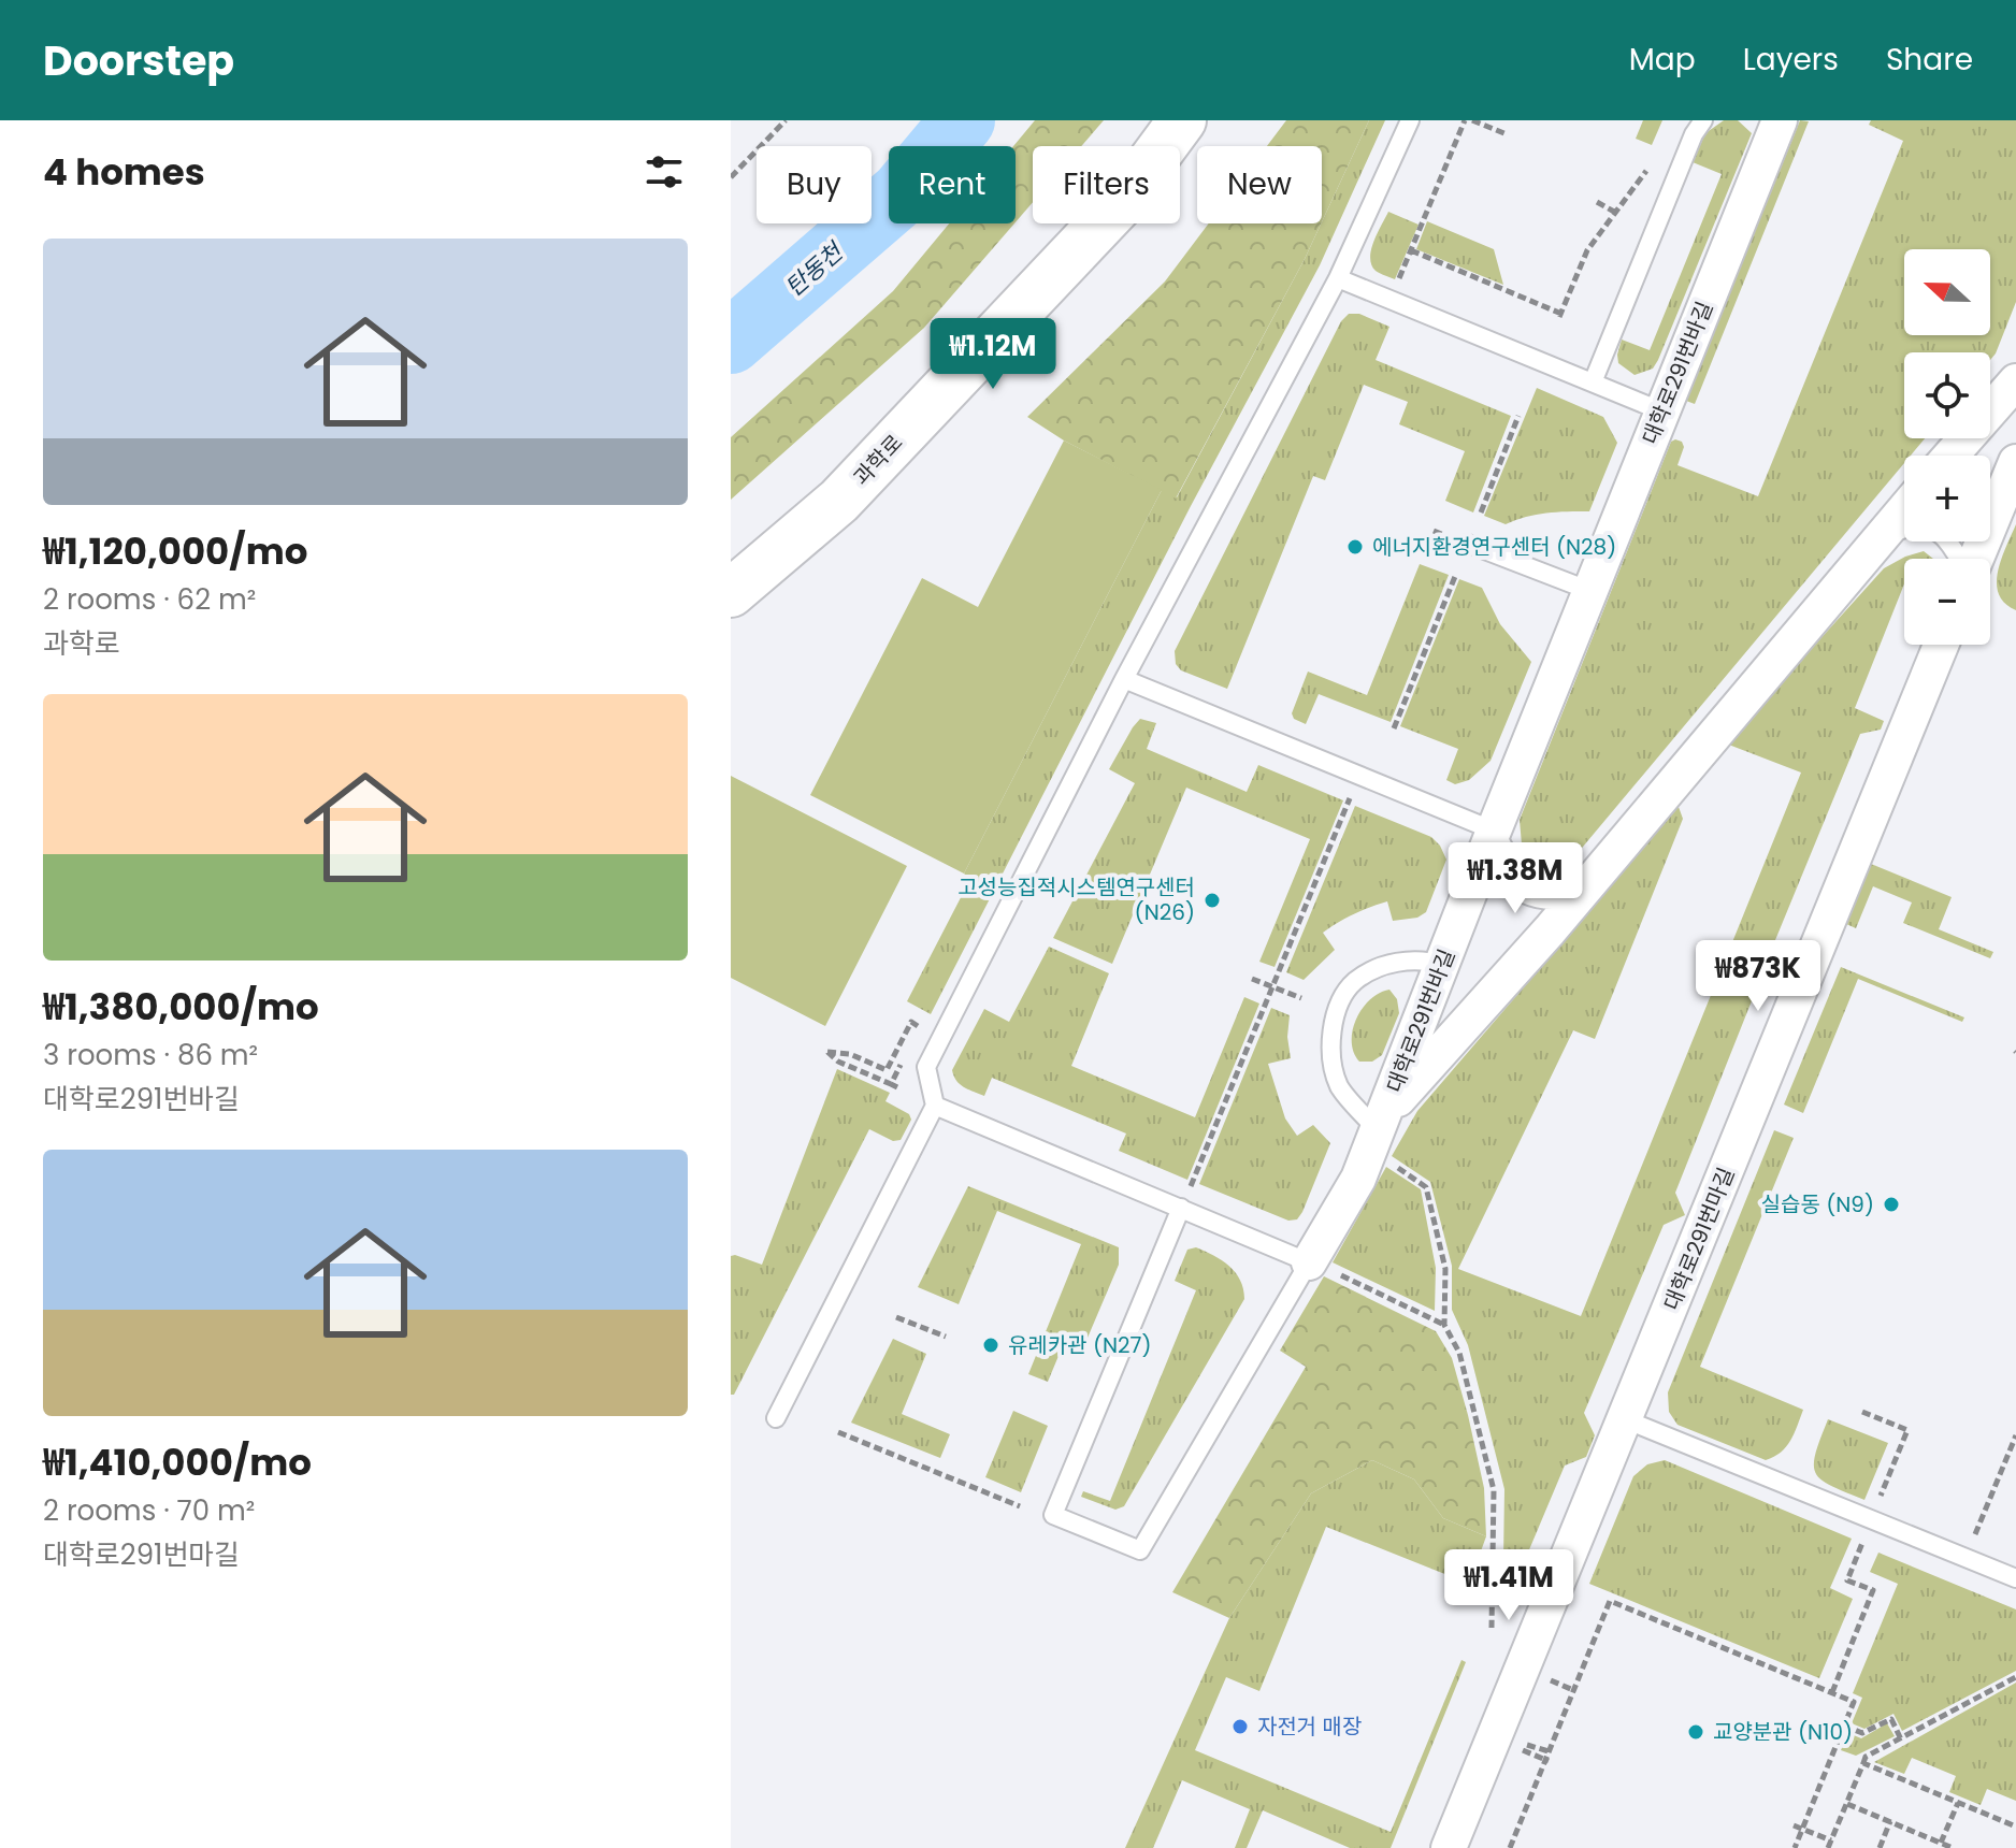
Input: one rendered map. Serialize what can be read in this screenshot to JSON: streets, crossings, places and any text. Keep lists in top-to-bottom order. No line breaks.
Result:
{"streets":{"main road":["과학로"],"street":["대학로291번바길","대학로291번마길"]},"water":["탄동천"],"places":["에너지환경연구센터 (N28)","고성능집적시스템연구센터 (N26)","실습동 (N9)","유레카관 (N27)","자전거 매장","교양분관 (N10)"],"north":"left","page":{"header":"Doorstep","nav":["Map","Layers","Share"],"heading":"4 homes","chip":["Buy","Rent","Filters","New"],"list":[{"name":"₩1,120,000/mo","note":"2 rooms · 62 m² · 과학로"},{"name":"₩1,380,000/mo","note":"3 rooms · 86 m² · 대학로291번바길"},{"name":"₩1,410,000/mo","note":"2 rooms · 70 m² · 대학로291번마길"}],"map_buttons":["+","−"],"price":["₩1.12M","₩1.38M","₩873K","₩1.41M"]}}
